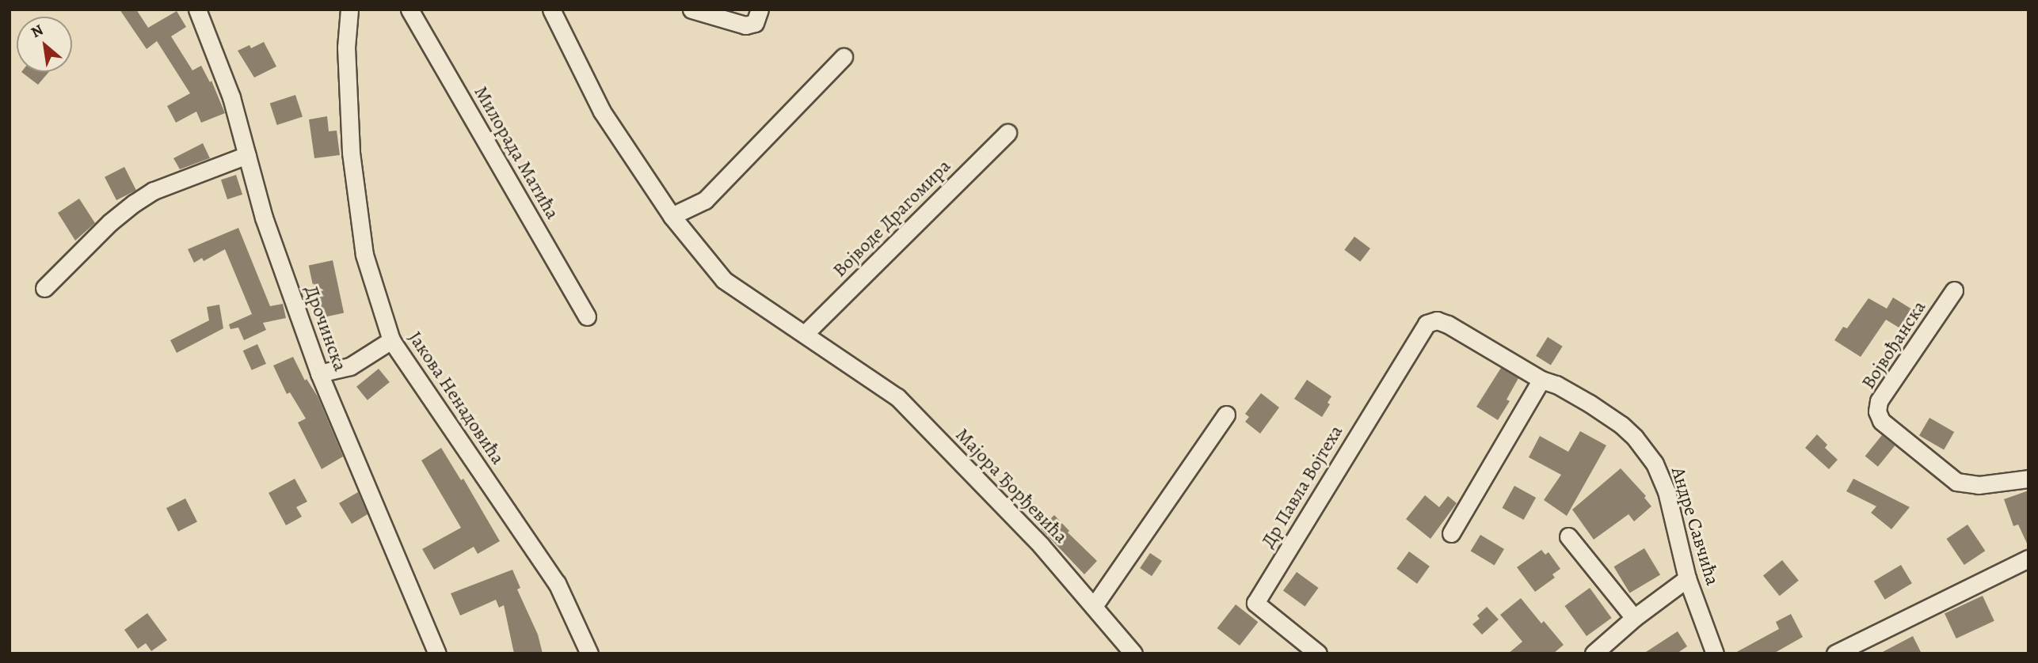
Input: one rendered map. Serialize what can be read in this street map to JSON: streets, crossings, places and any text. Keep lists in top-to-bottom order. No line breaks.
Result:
{"streets":{"street":["Милорада Матића","Војводе Драгомира","Дрочинска","Војвођанска","Јакова Ненадовића","Мајора Ђорђевића","Др Павла Војтеха","Андре Савчића"]},"crossings":[["Војводе Драгомира","Мајора Ђорђевића"],["Др Павла Војтеха","Андре Савчића"]],"north":"top left"}
